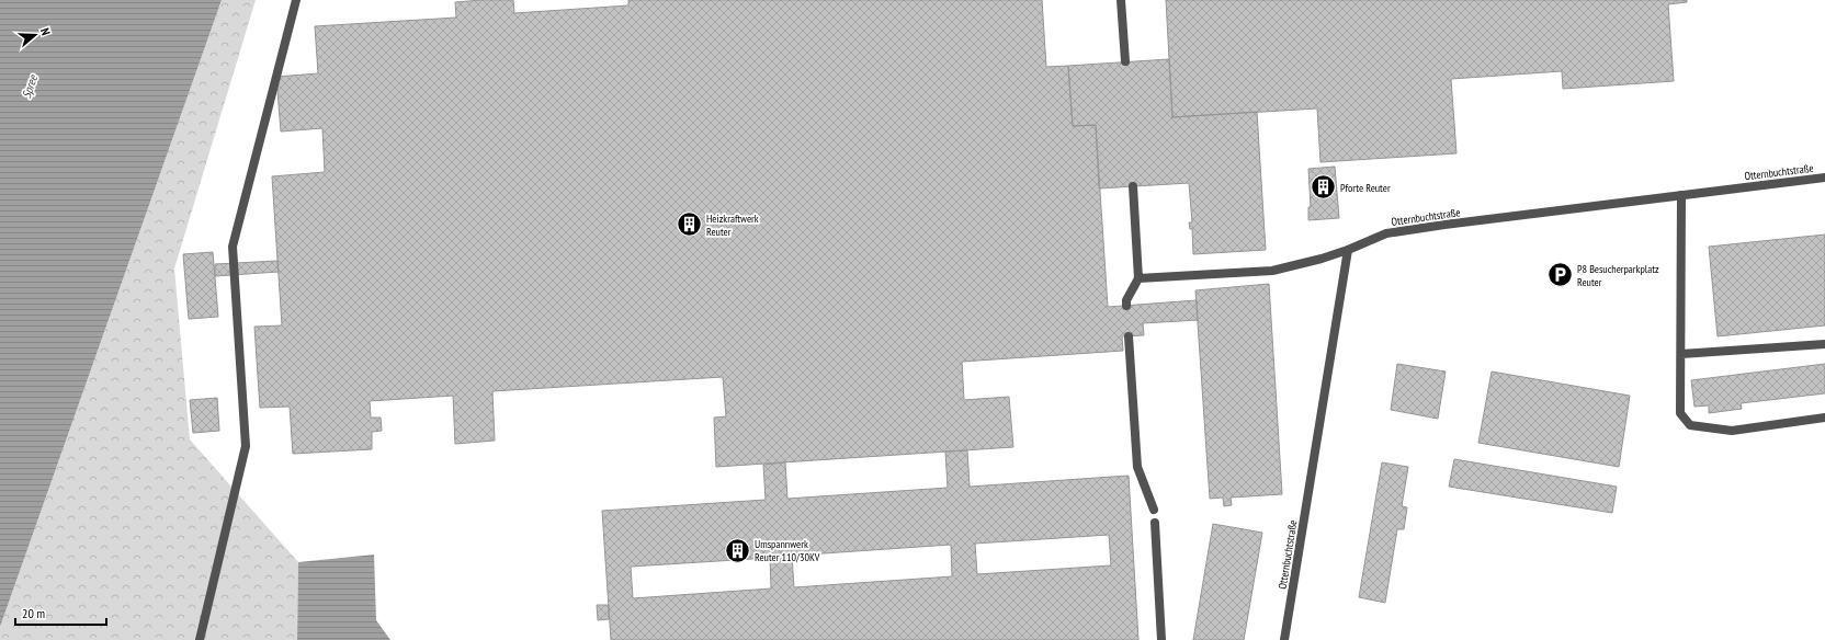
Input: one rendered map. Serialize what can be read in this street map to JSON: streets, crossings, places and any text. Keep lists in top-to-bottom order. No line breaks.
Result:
{"streets":{"street":["Otternbuchtstraße"]},"water":["Spree"],"places":{"building":["Pforte Reuter","Heizkraftwerk Reuter","Umspannwerk Reuter 110/30KV"],"parking":["P8 Besucherparkplatz Reuter"]},"scale_bar":"20 m","north":"right"}
